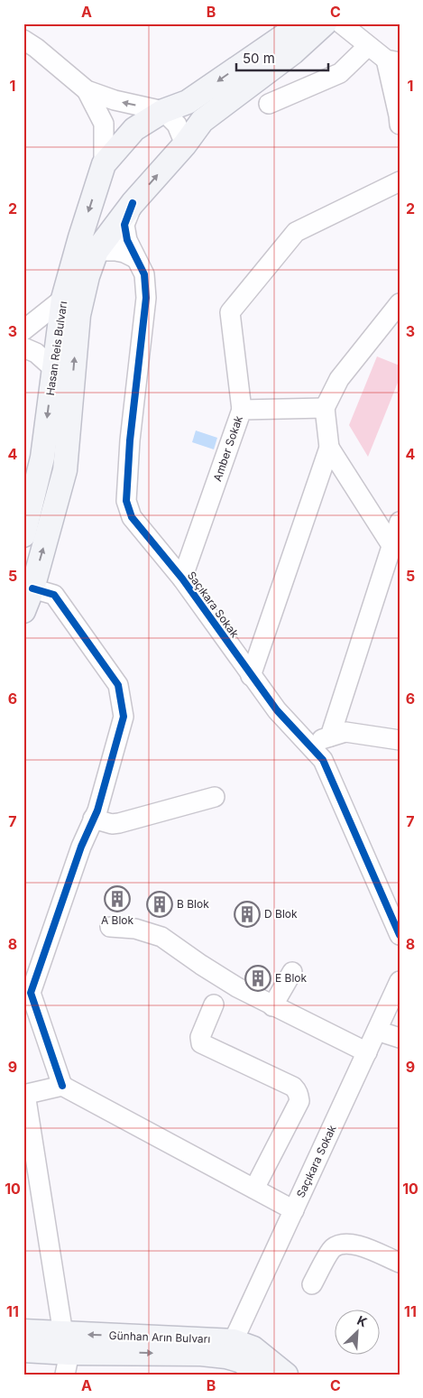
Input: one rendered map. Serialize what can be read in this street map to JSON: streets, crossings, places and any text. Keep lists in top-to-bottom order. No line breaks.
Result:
{"streets":{"main road":["Hasan Reis Bulvarı","Günhan Arın Bulvarı"],"street":["Amber Sokak","Saçıkara Sokak"]},"crossings":[["Amber Sokak","Saçıkara Sokak"],["Saçıkara Sokak","Günhan Arın Bulvarı"]],"places":{"building":["A Blok","B Blok","D Blok","E Blok"]},"scale_bar":"50 m","north":"top right","grid":{"columns":["A","B","C"],"rows":["1","2","3","4","5","6","7","8","9","10","11"]}}
